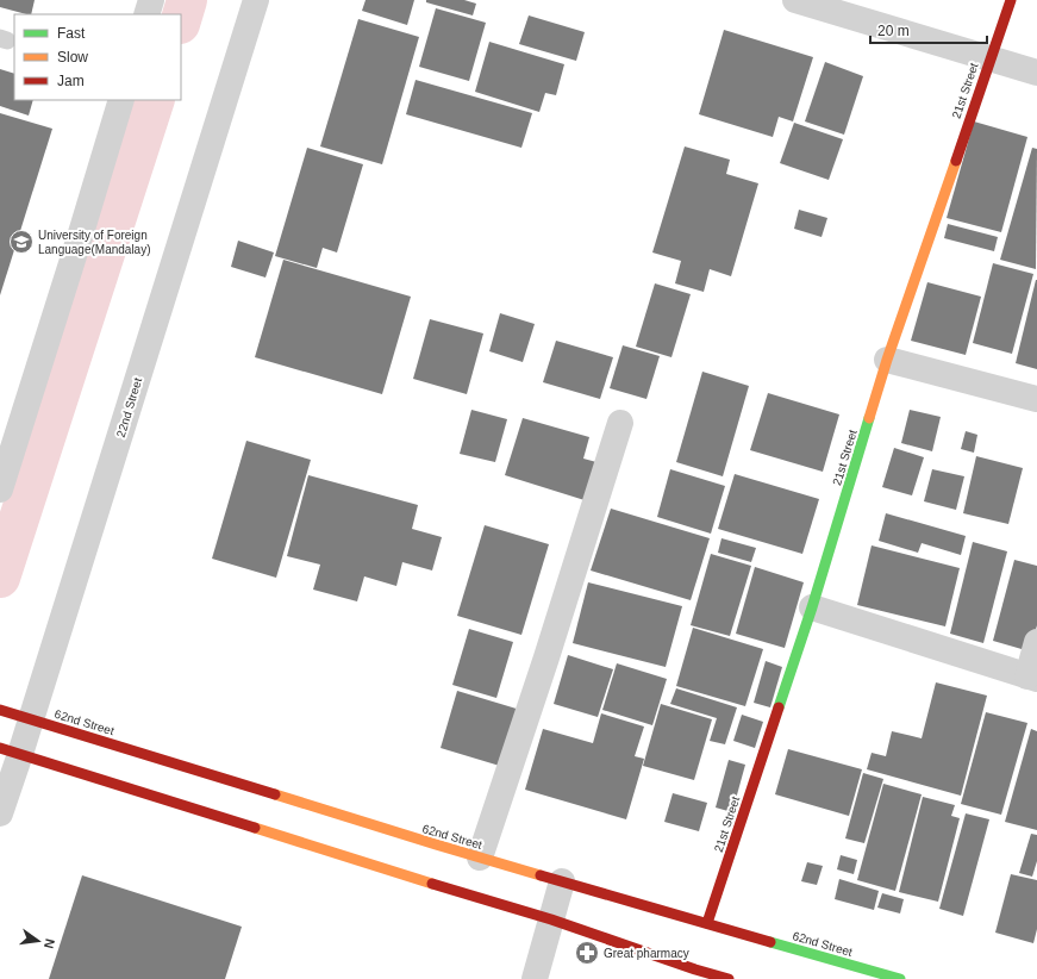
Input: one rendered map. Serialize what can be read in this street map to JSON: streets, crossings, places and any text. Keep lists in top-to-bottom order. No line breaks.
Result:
{"streets":{"main road":["21st Street","62nd Street"],"street":["22nd Street"]},"crossings":[["21st Street","62nd Street"],["22nd Street","62nd Street"]],"places":{"school or university":["University of Foreign Language(Mandalay)"],"pharmacy":["Great pharmacy"]},"legend":["Fast","Slow","Jam"],"scale_bar":"20 m","north":"right"}
